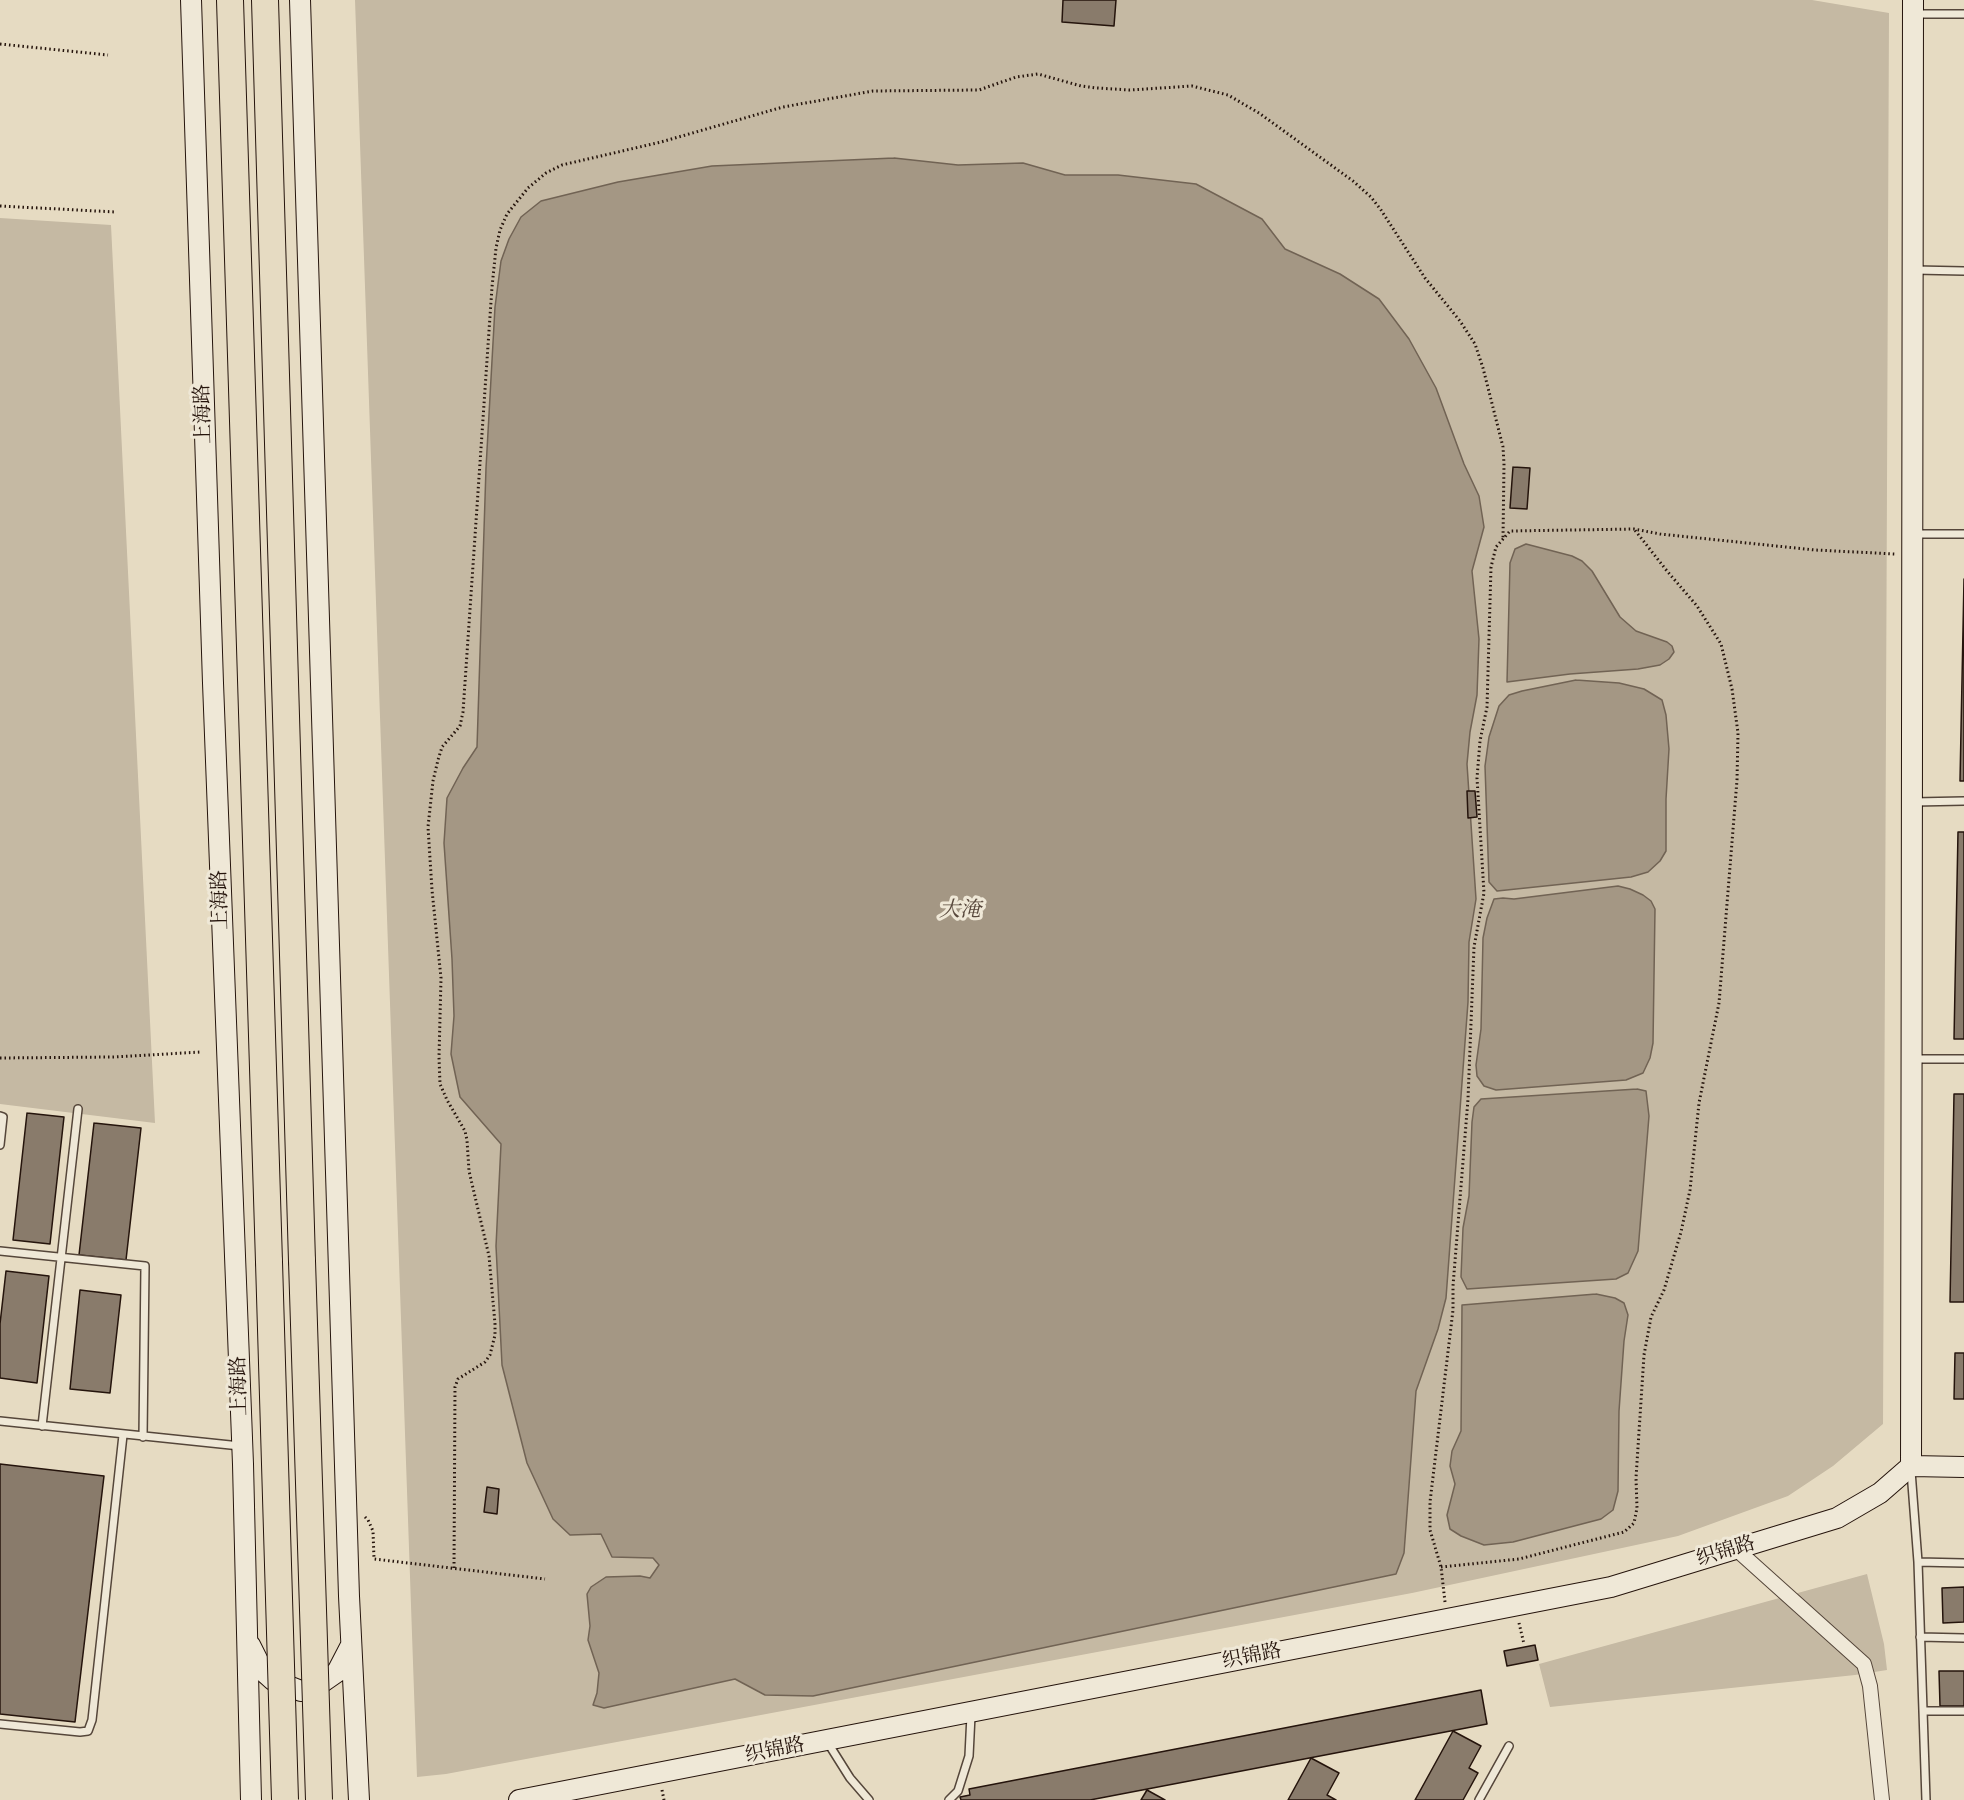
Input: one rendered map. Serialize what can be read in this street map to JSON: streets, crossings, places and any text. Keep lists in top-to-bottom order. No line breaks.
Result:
{"streets":{"highway":["上海路"],"main road":["织锦路"]},"water":["大淹"]}
